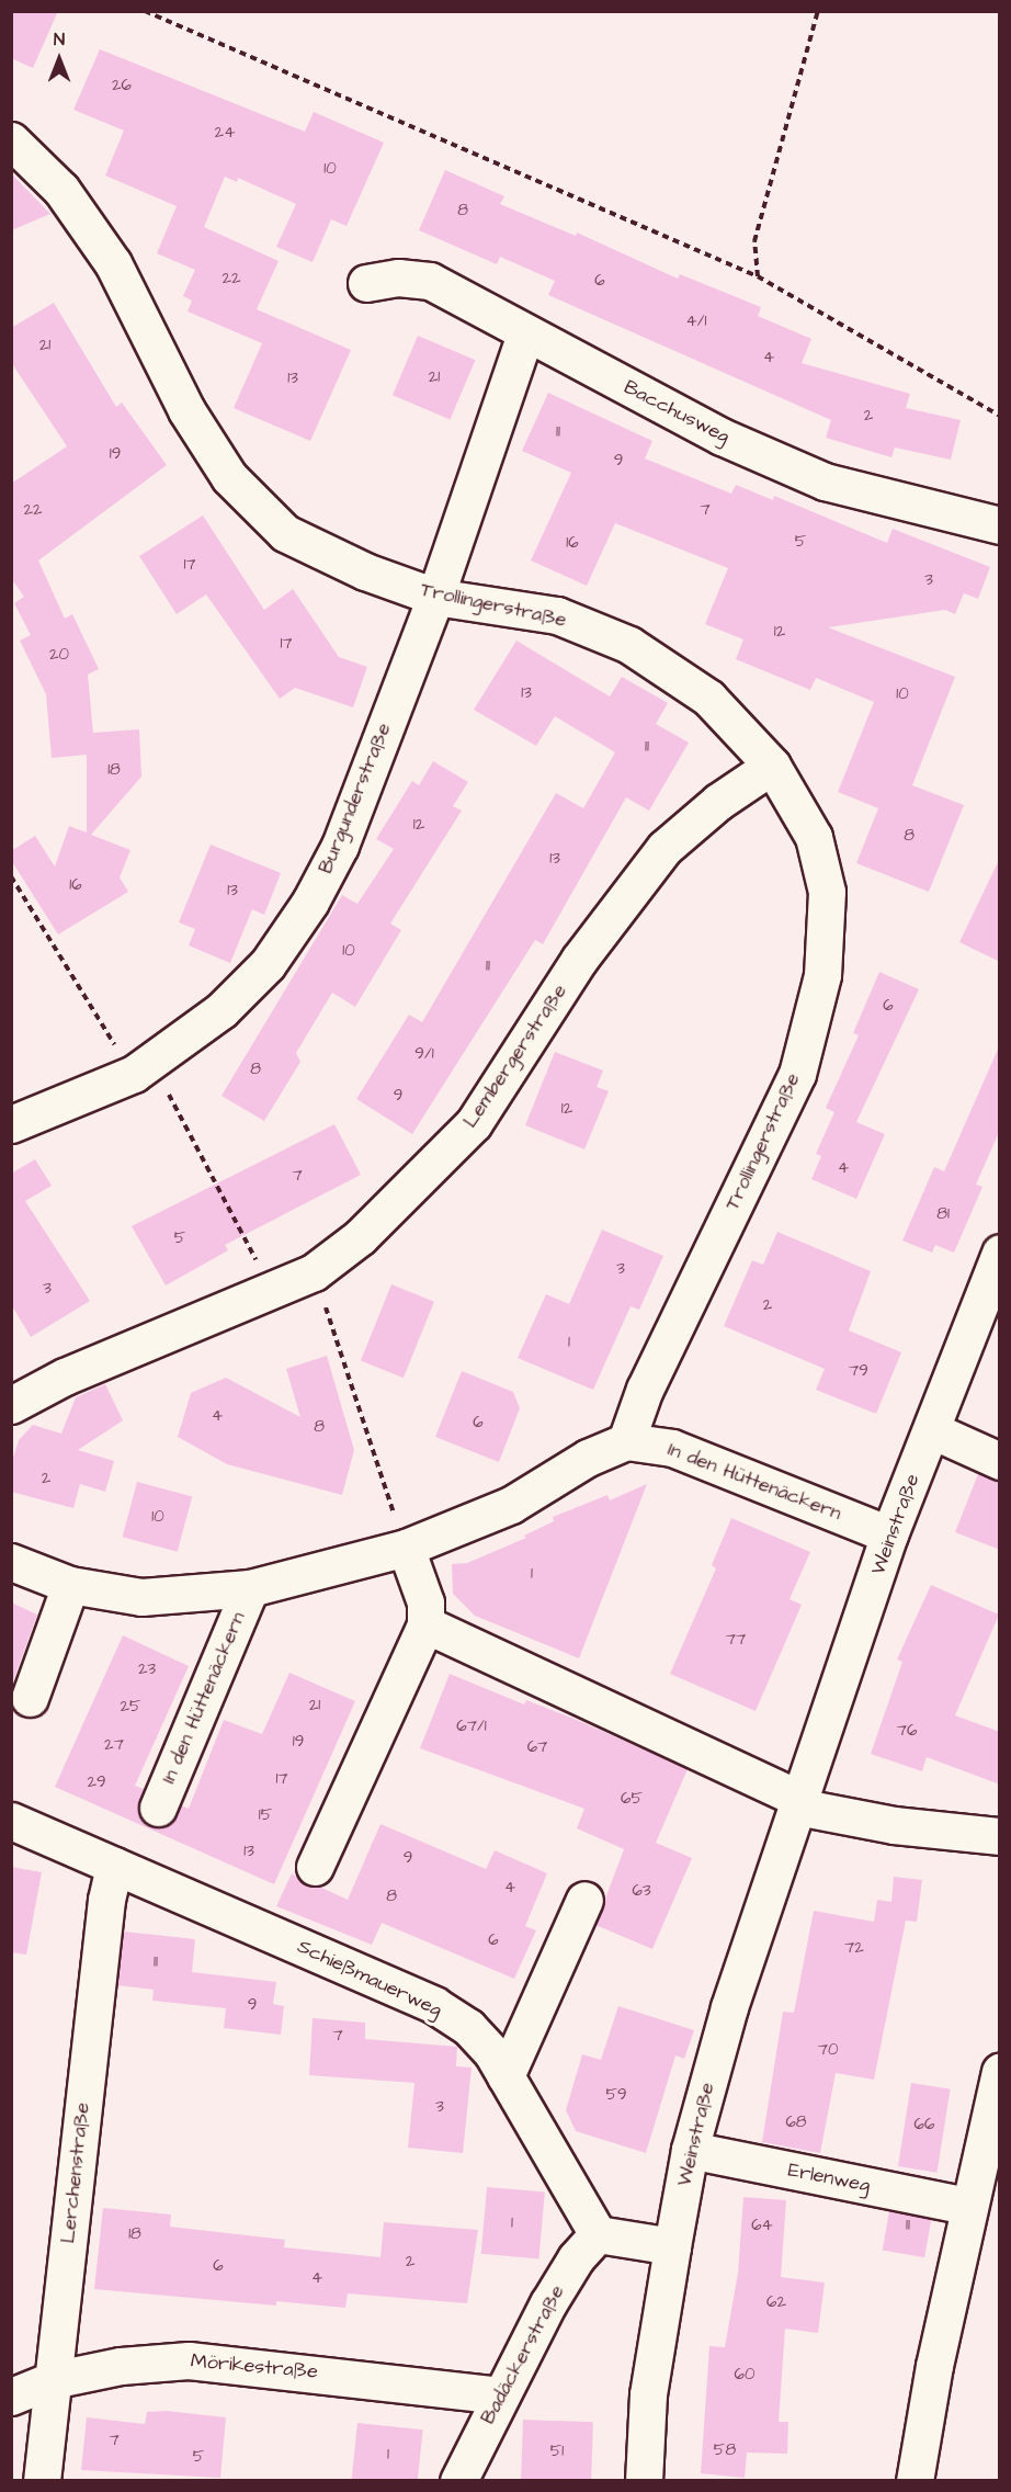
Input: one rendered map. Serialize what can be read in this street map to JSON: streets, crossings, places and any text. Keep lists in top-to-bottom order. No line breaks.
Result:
{"streets":{"street":["Bacchusweg","Trollingerstraße","Burgunderstraße","Lembergerstraße","In den Hüttenäckern","Weinstraße","Schießmauerweg","Lerchenstraße","Erlenweg","Badäckerstraße","Mörikestraße"]},"crossings":[["Bacchusweg","Burgunderstraße"],["Trollingerstraße","Burgunderstraße"],["Trollingerstraße","Lembergerstraße"],["Trollingerstraße","In den Hüttenäckern"],["In den Hüttenäckern","Weinstraße"],["Weinstraße","Erlenweg"],["Schießmauerweg","Lerchenstraße"],["Schießmauerweg","Badäckerstraße"],["Lerchenstraße","Mörikestraße"],["Badäckerstraße","Mörikestraße"]],"house_numbers":["26","24","10","8","22","6","4/1","21","4","21","13","2","11","19","9","22","7","5","16","17","3","12","17","20","13","10","11","18","12","8","13","16","13","10","11","6","9/1","8","9","12","4","7","81","5","3","3","2","1","79","4","6","8","2","10","1","77","23","21","25","67/1","76","19","27","67","17","29","65","15","13","9","4","63","8","6","72","11","9","7","70","59","3","68","66","1","64","11","18","2","6","4","62","60","7","58","51","1","5"],"north":"top"}
